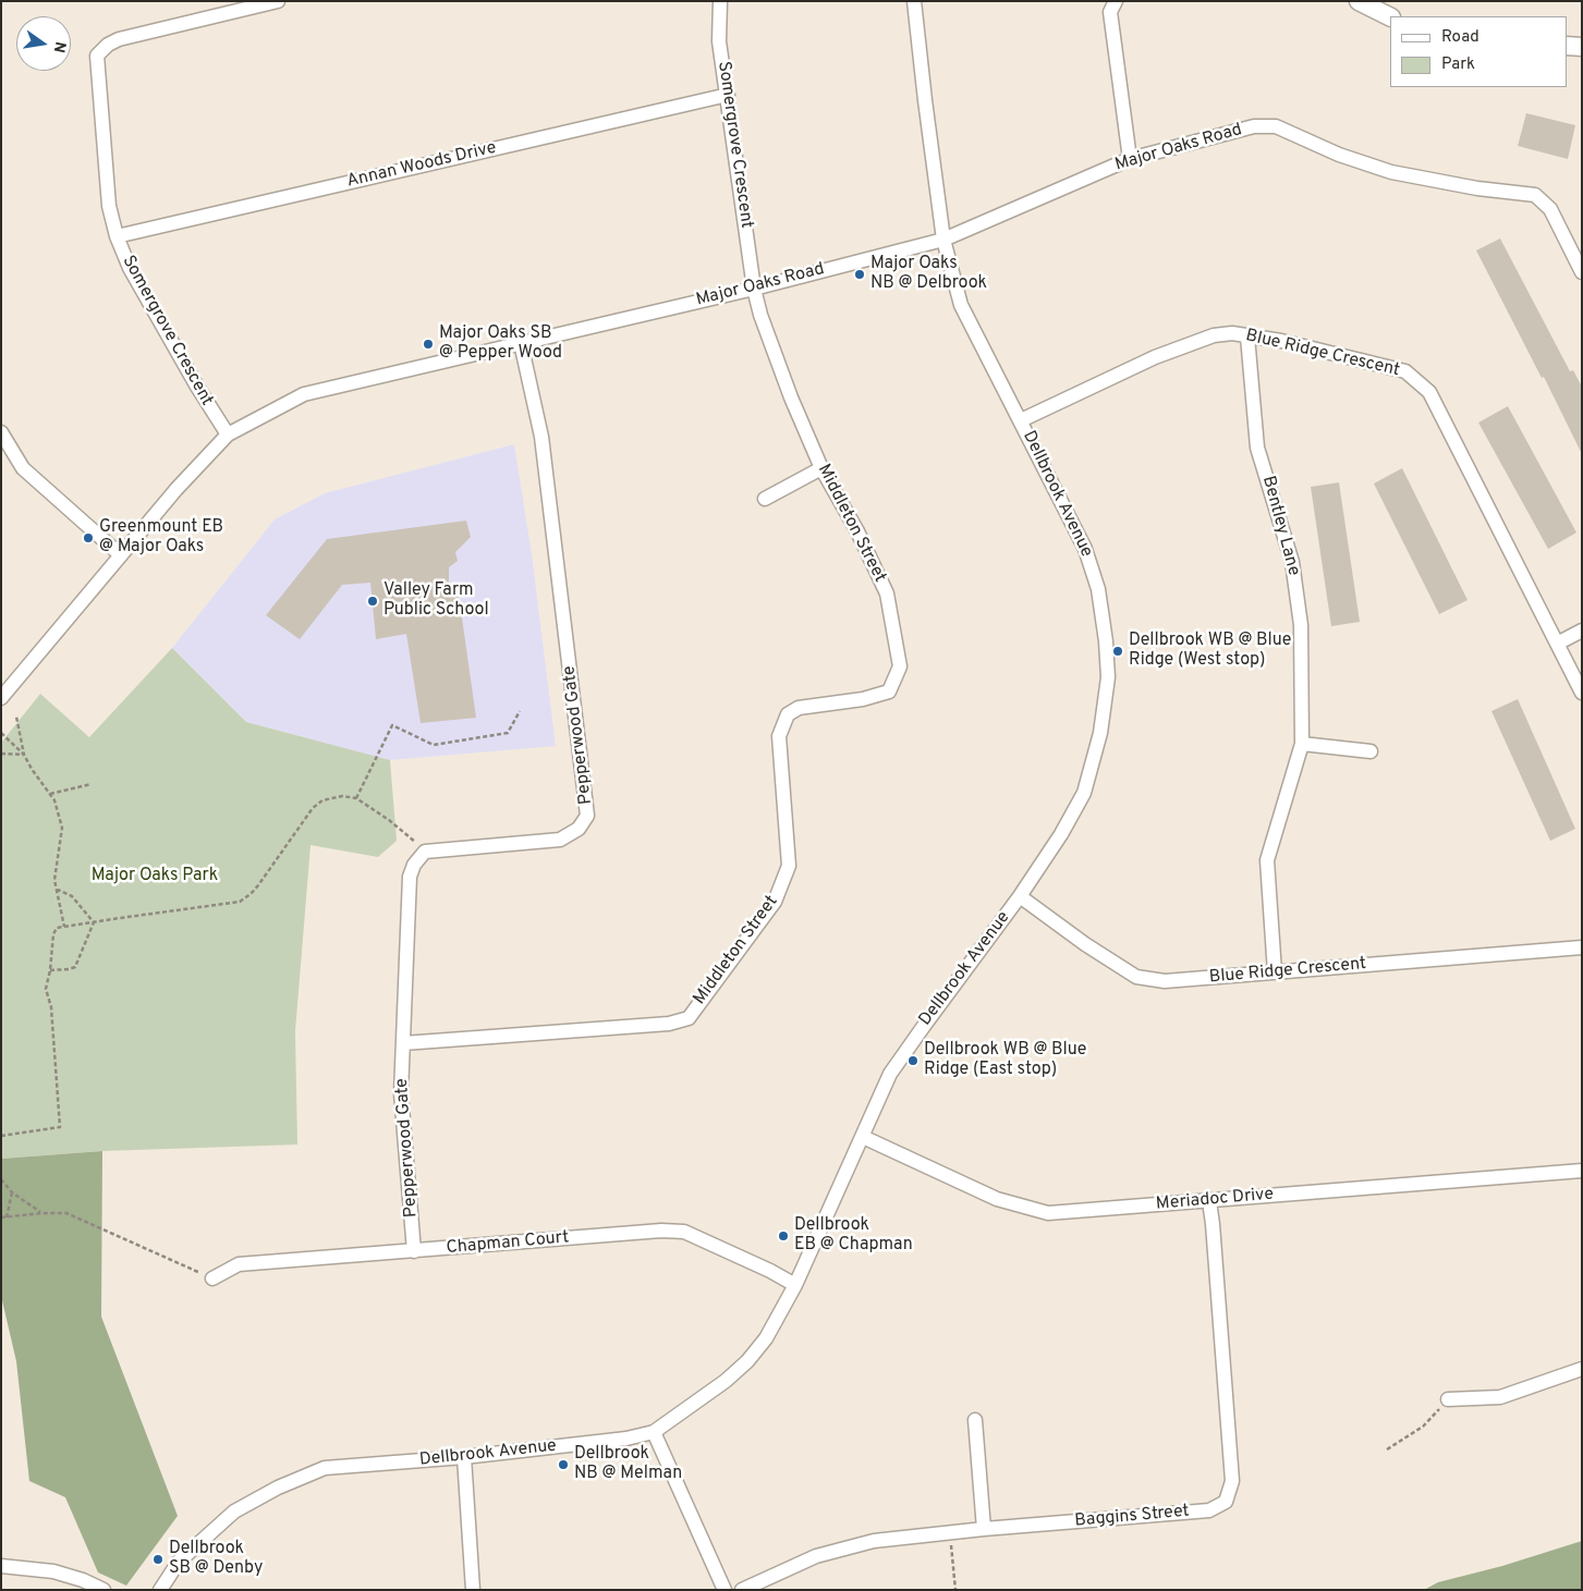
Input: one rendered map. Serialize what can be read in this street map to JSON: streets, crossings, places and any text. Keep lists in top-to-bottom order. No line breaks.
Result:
{"streets":{"street":["Somergrove Crescent","Major Oaks Road","Annan Woods Drive","Blue Ridge Crescent","Dellbrook Avenue","Middleton Street","Bentley Lane","Pepperwood Gate","Meriadoc Drive","Chapman Court","Baggins Street"]},"crossings":[["Somergrove Crescent","Major Oaks Road"],["Somergrove Crescent","Annan Woods Drive"],["Somergrove Crescent","Middleton Street"],["Major Oaks Road","Dellbrook Avenue"],["Major Oaks Road","Middleton Street"],["Major Oaks Road","Pepperwood Gate"],["Blue Ridge Crescent","Dellbrook Avenue"],["Blue Ridge Crescent","Bentley Lane"],["Dellbrook Avenue","Meriadoc Drive"],["Dellbrook Avenue","Chapman Court"],["Middleton Street","Pepperwood Gate"],["Pepperwood Gate","Chapman Court"],["Meriadoc Drive","Baggins Street"]],"parks":["Major Oaks Park"],"places":["Major Oaks NB @ Delbrook","Major Oaks SB @ Pepper Wood","Greenmount EB @ Major Oaks","Valley Farm Public School","Dellbrook WB @ Blue Ridge (West stop)","Dellbrook WB @ Blue Ridge (East stop)","Dellbrook EB @ Chapman","Dellbrook NB @ Melman","Dellbrook SB @ Denby"],"legend":["Road","Park"],"north":"right"}
